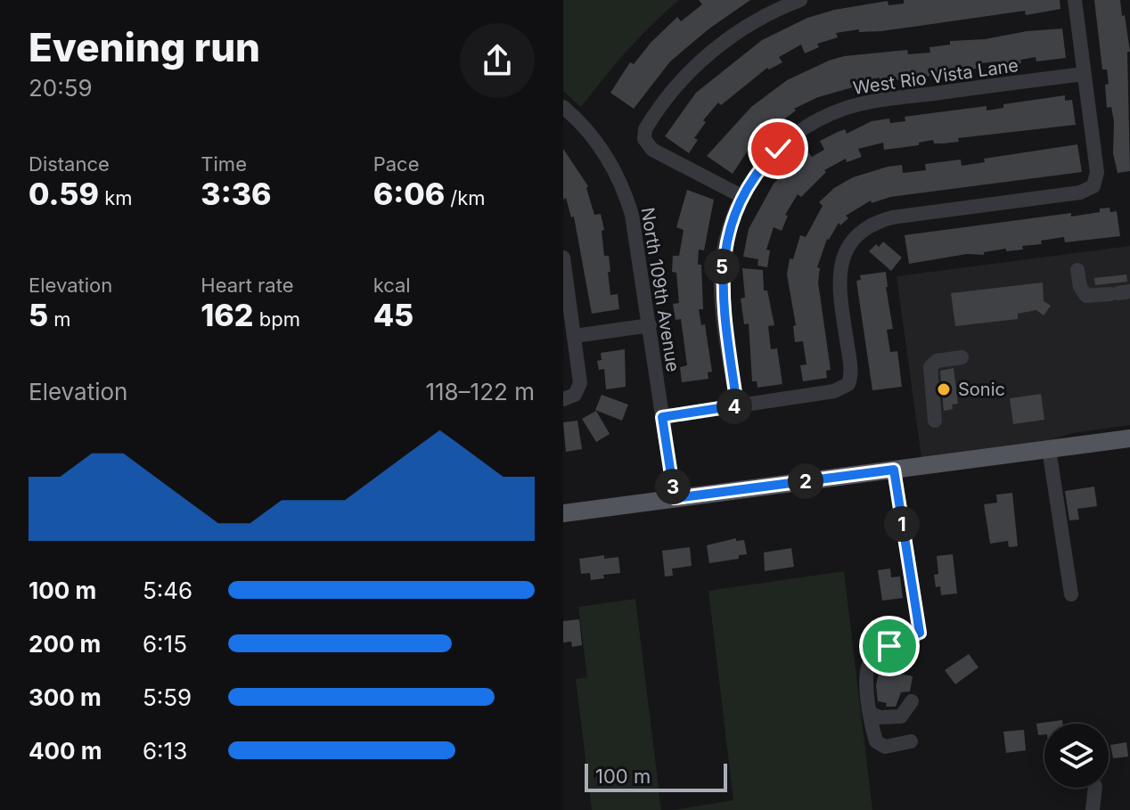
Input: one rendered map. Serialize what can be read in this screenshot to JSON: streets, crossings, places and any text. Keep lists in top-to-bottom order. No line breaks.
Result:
{"streets":{"street":["West Rio Vista Lane","North 109th Avenue"]},"places":["Sonic"],"scale_bar":"100 m","page":{"heading":["Evening run","20:59"],"stats":[["Distance","0.59 km"],["Time","3:36"],["Pace","6:06 /km"],["Elevation","5 m"],["Heart rate","162 bpm"],["kcal","45"]],"pins":["5","4","2","3","1"],"chart":["Elevation","118–122 m"],"list":[{"name":"100 m","note":"5:46"},{"name":"200 m","note":"6:15"},{"name":"300 m","note":"5:59"},{"name":"400 m","note":"6:13"}],"scale":"100 m"}}
